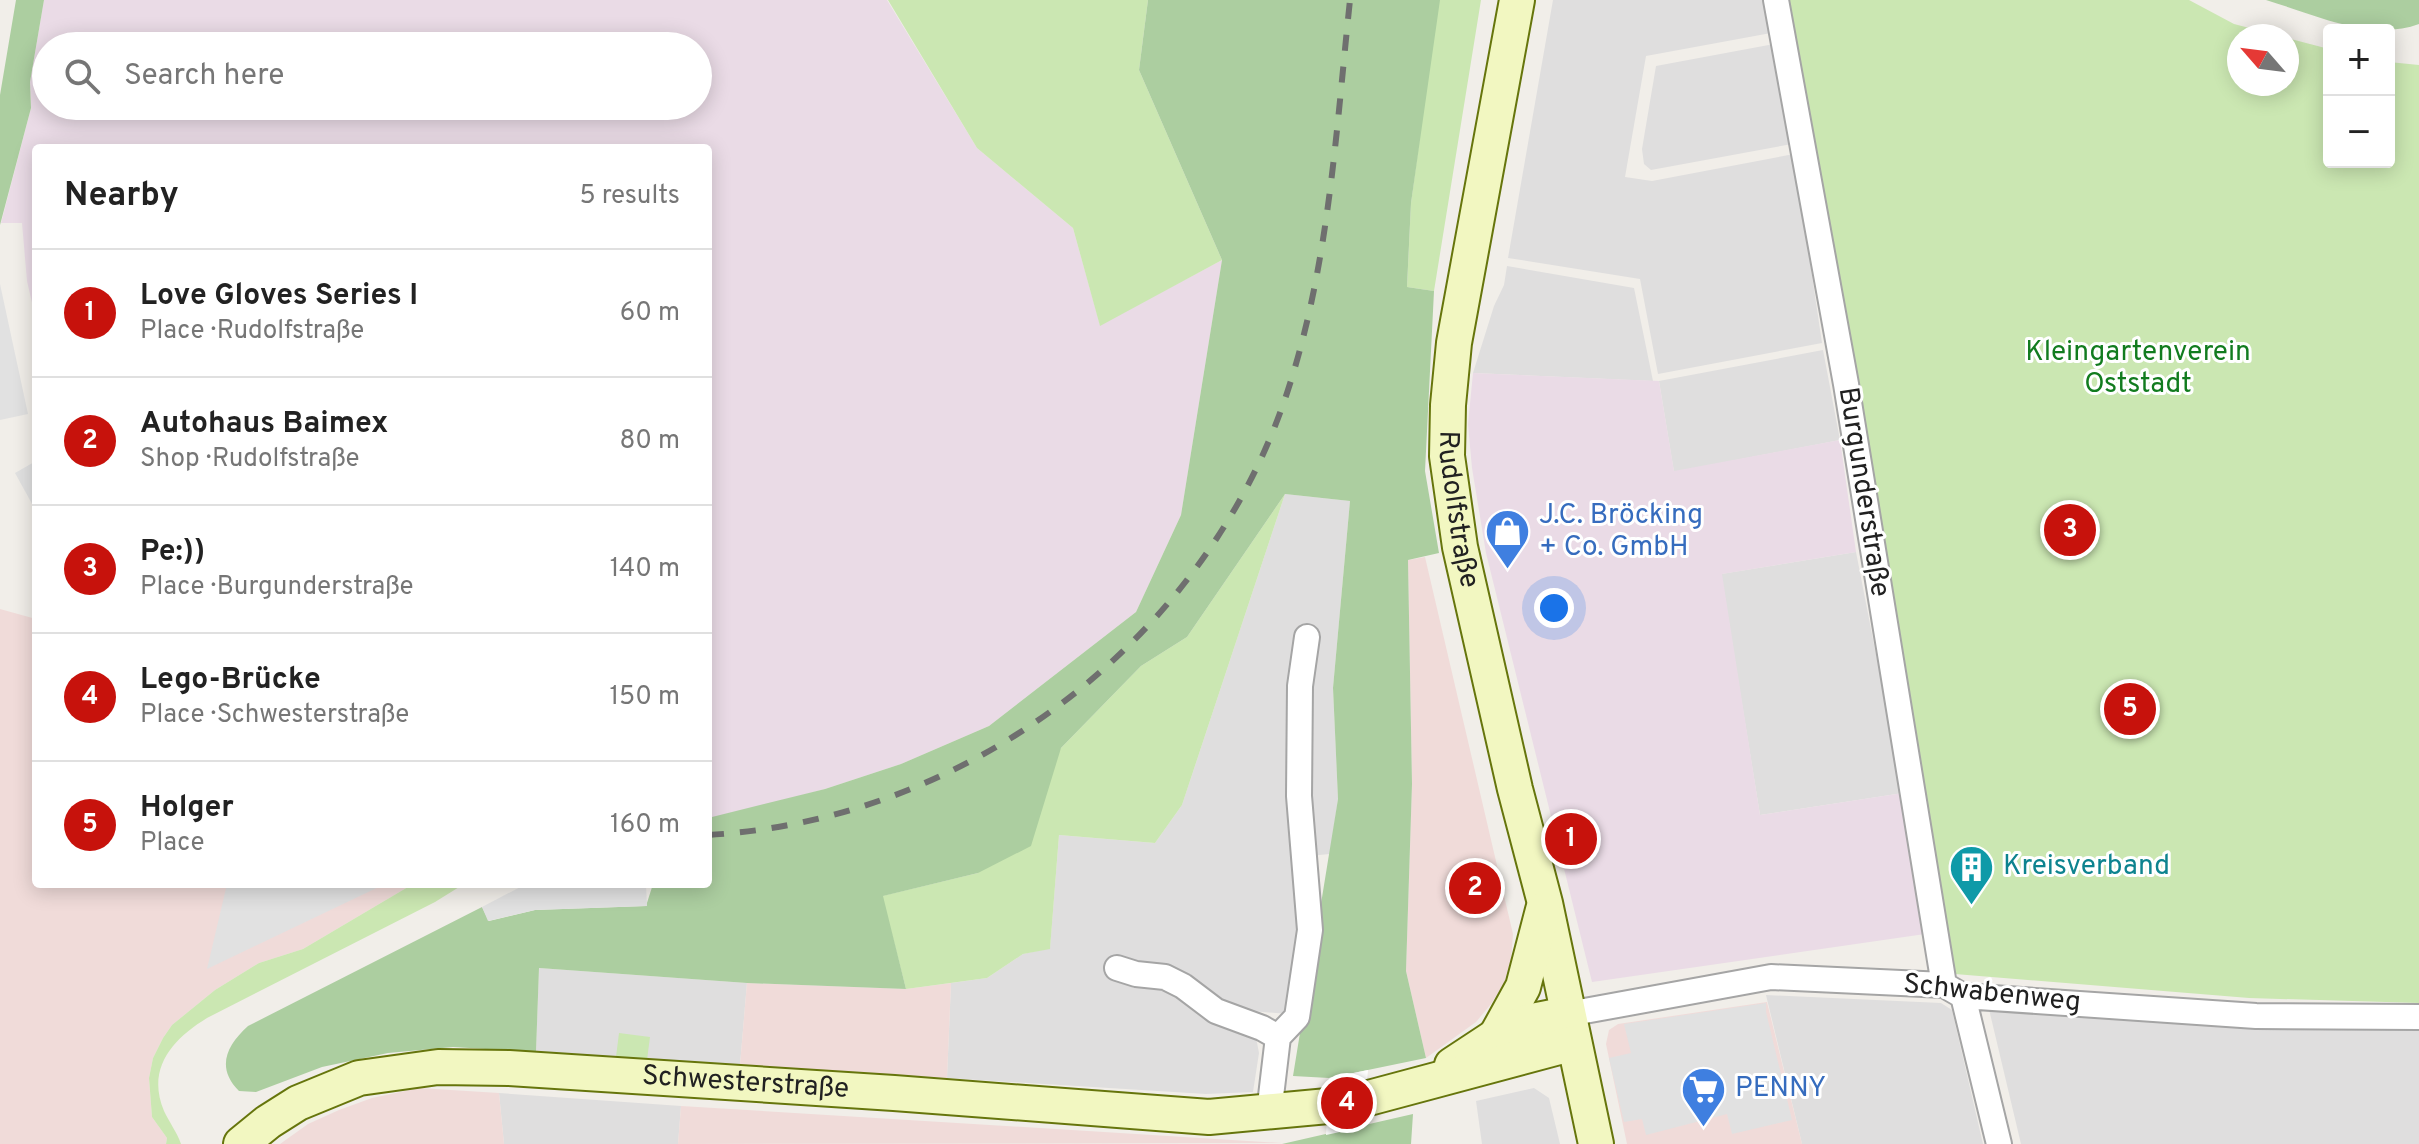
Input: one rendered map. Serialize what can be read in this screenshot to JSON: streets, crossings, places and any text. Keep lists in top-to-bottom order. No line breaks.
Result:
{"streets":{"street":["Burgunderstraße","Rudolfstraße","Schwabenweg","Schwesterstraße"]},"crossings":[["Burgunderstraße","Schwabenweg"],["Rudolfstraße","Schwabenweg"],["Rudolfstraße","Schwesterstraße"],["Schwabenweg","Schwesterstraße"]],"parks":["Kleingartenverein Oststadt"],"places":{"shop":["J.C. Bröcking + Co. GmbH"],"building":["Kreisverband"],"supermarket":["PENNY"]},"north":"top left","page":{"map_buttons":["+","−"],"search":"Search here","heading":["Nearby","5 results"],"list":[{"mark":"1","name":"Love Gloves Series I","note":"Place · Rudolfstraße","value":"60 m"},{"mark":"2","name":"Autohaus Baimex","note":"Shop · Rudolfstraße","value":"80 m"},{"mark":"3","name":"Pe:))","note":"Place · Burgunderstraße","value":"140 m"},{"mark":"4","name":"Lego-Brücke","note":"Place · Schwesterstraße","value":"150 m"},{"mark":"5","name":"Holger","note":"Place","value":"160 m"}],"pins":["3","5","1","2","4"]}}
